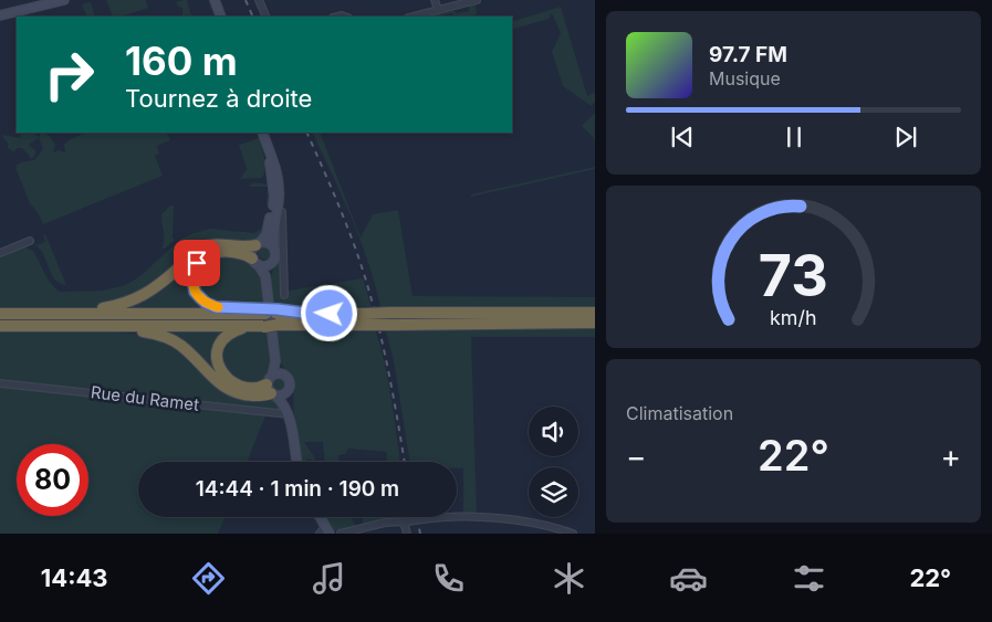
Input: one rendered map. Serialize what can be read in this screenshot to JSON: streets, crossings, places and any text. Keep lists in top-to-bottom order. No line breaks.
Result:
{"streets":{"street":["Rue du Ramet"]},"page":{"turn":["160 m","Tournez à droite"],"song":["97.7 FM","Musique"],"tile":"Climatisation","heat":["−","22°","+"],"limit":"80","trip":"14:44 · 1 min · 190 m","tabs":["14:43","22°"],"gauge":["73","km/h"]}}
